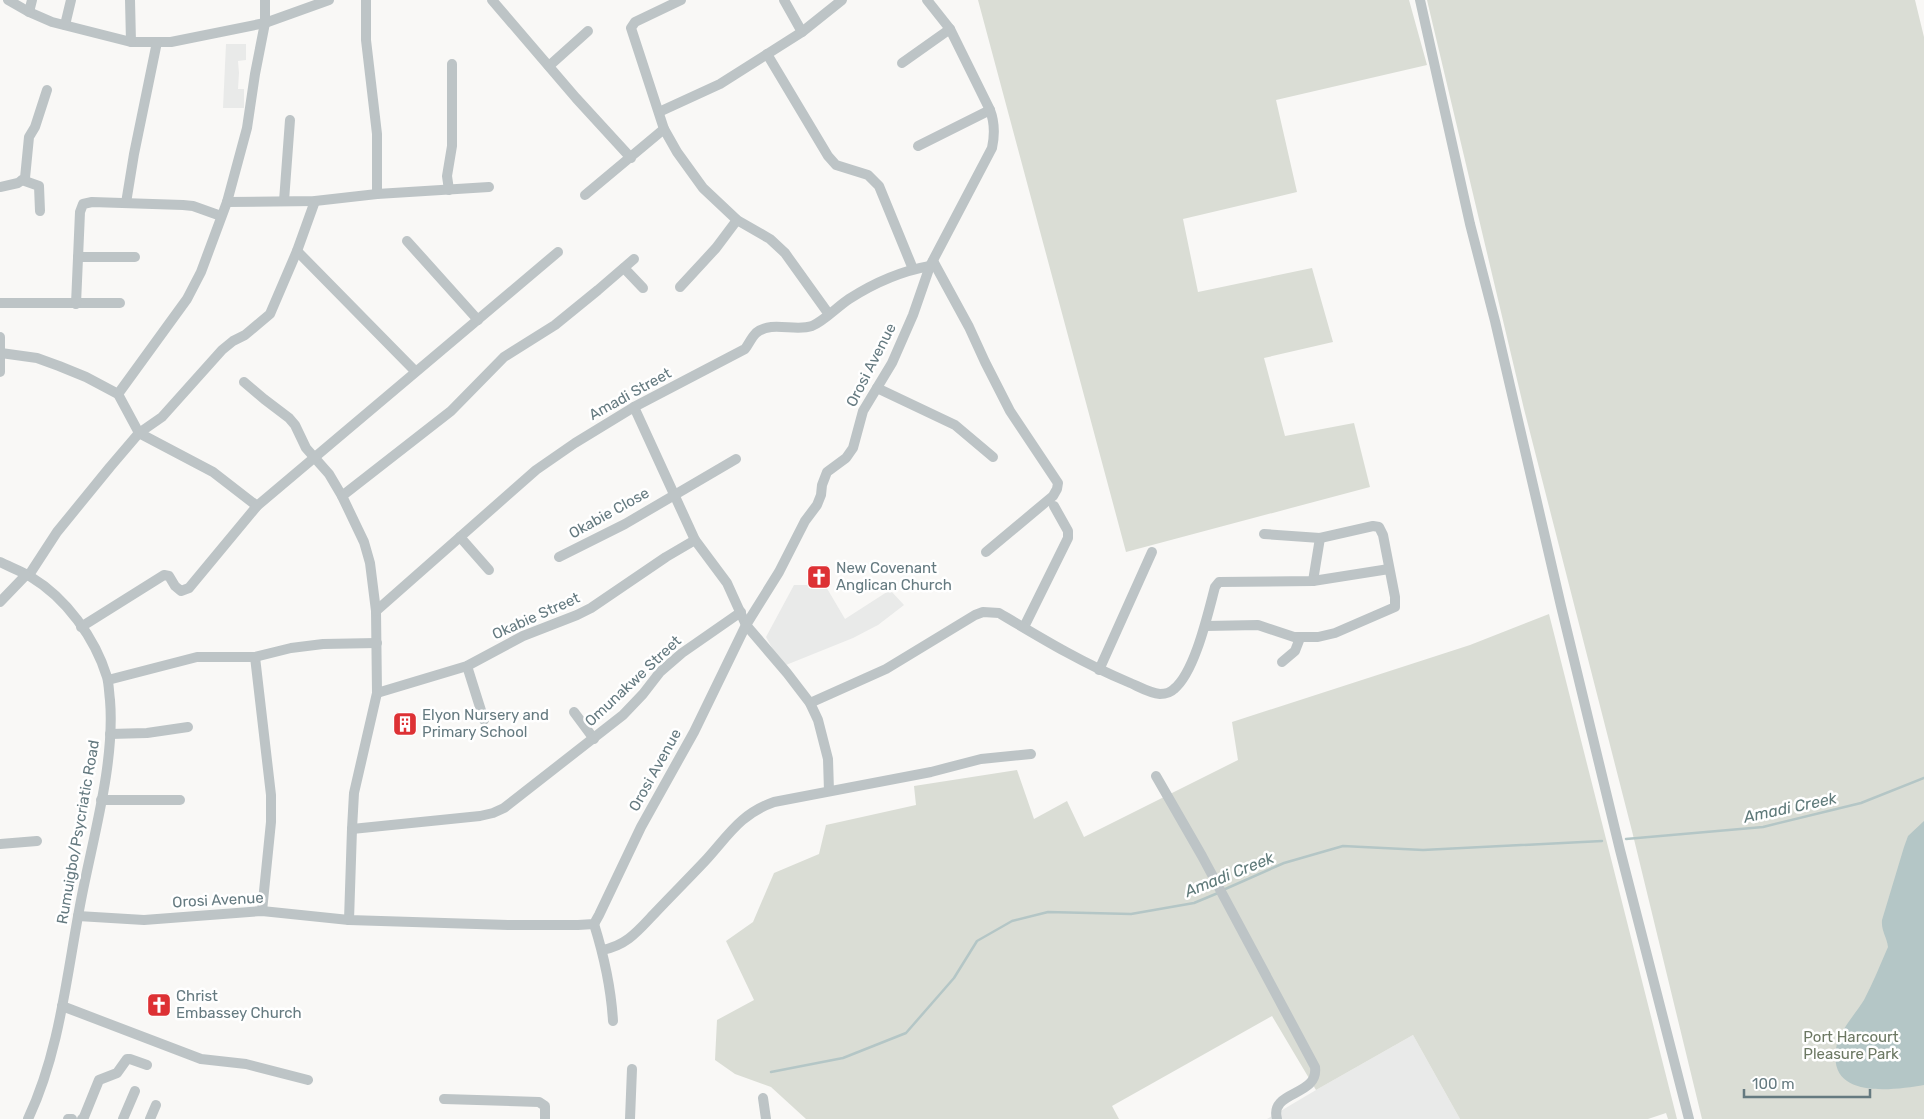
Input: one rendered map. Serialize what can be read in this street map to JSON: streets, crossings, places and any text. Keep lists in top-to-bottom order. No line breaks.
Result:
{"streets":{"street":["Orosi Avenue","Amadi Street","Okabie Close","Okabie Street","Omunakwe Street","Rumuigbo/Psycriatic Road"]},"crossings":[["Orosi Avenue","Amadi Street"],["Orosi Avenue","Rumuigbo/Psycriatic Road"]],"water":["Amadi Creek"],"parks":["Port Harcourt Pleasure Park"],"places":{"church":["New Covenant Anglican Church","Christ Embassey Church"],"building":["Elyon Nursery and Primary School"]},"scale_bar":"100 m"}
